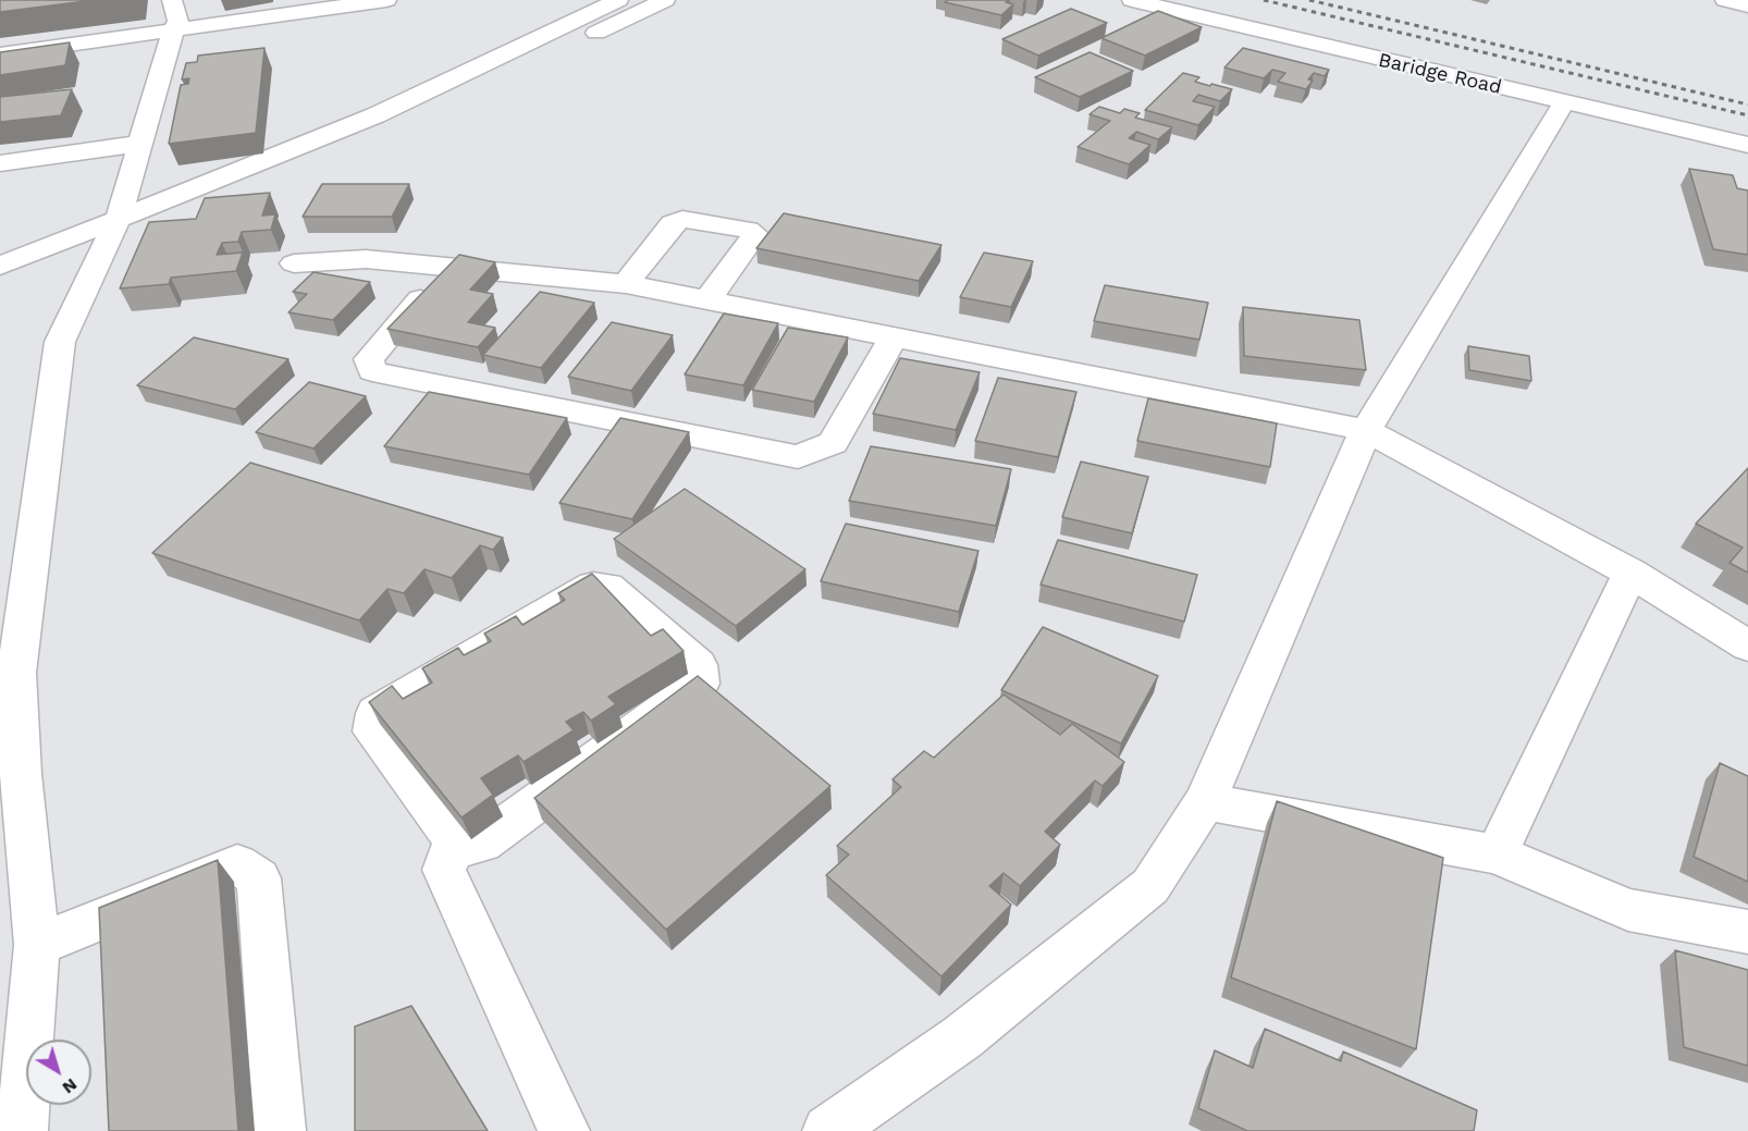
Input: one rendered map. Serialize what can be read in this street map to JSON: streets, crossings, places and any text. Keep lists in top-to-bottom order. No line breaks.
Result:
{"streets":{"street":["Baridge Road"]},"north":"bottom right"}
